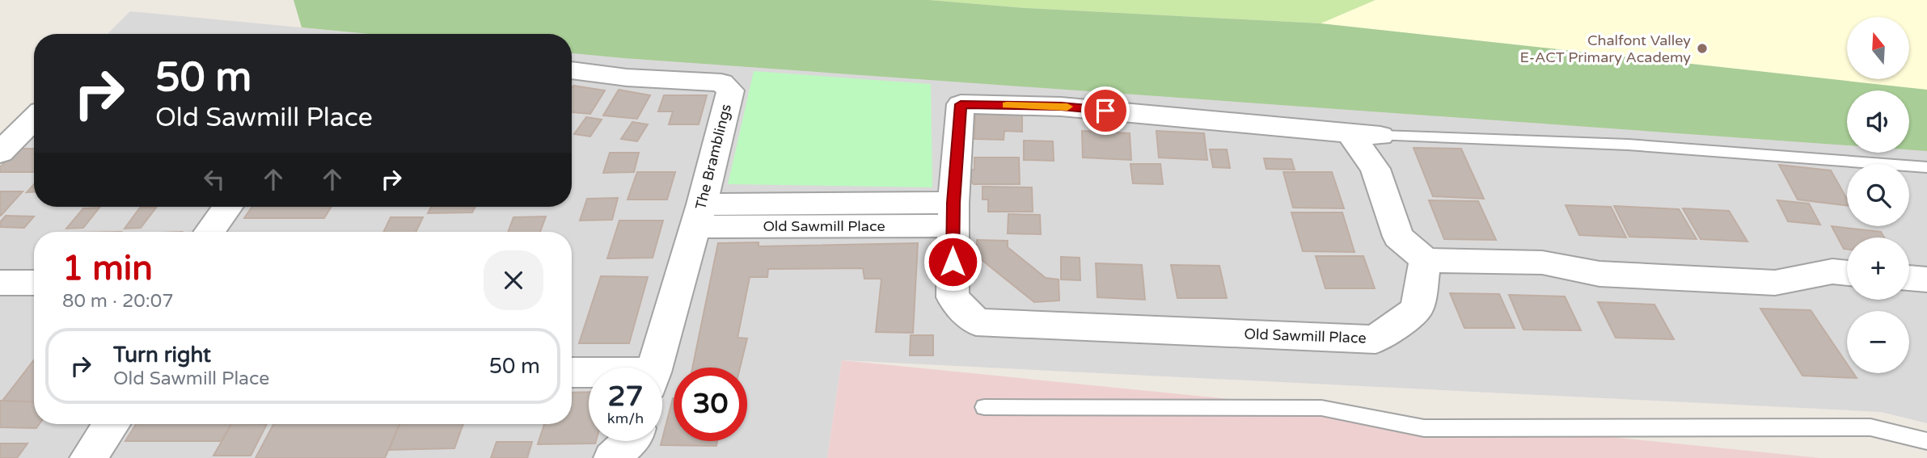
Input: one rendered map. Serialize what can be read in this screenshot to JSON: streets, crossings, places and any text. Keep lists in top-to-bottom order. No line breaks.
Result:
{"streets":{"street":["The Bramblings","Old Sawmill Place"]},"crossings":[["The Bramblings","Old Sawmill Place"]],"places":["Chalfont Valley E-ACT Primary Academy"],"north":"top","page":{"map_buttons":["+","−"],"turn":["50 m","Old Sawmill Place"],"heading":["1 min","80 m · 20:07"],"list":[{"name":"Turn right","note":"Old Sawmill Place","value":"50 m"}],"speed":"27 km/h","limit":"30"}}
